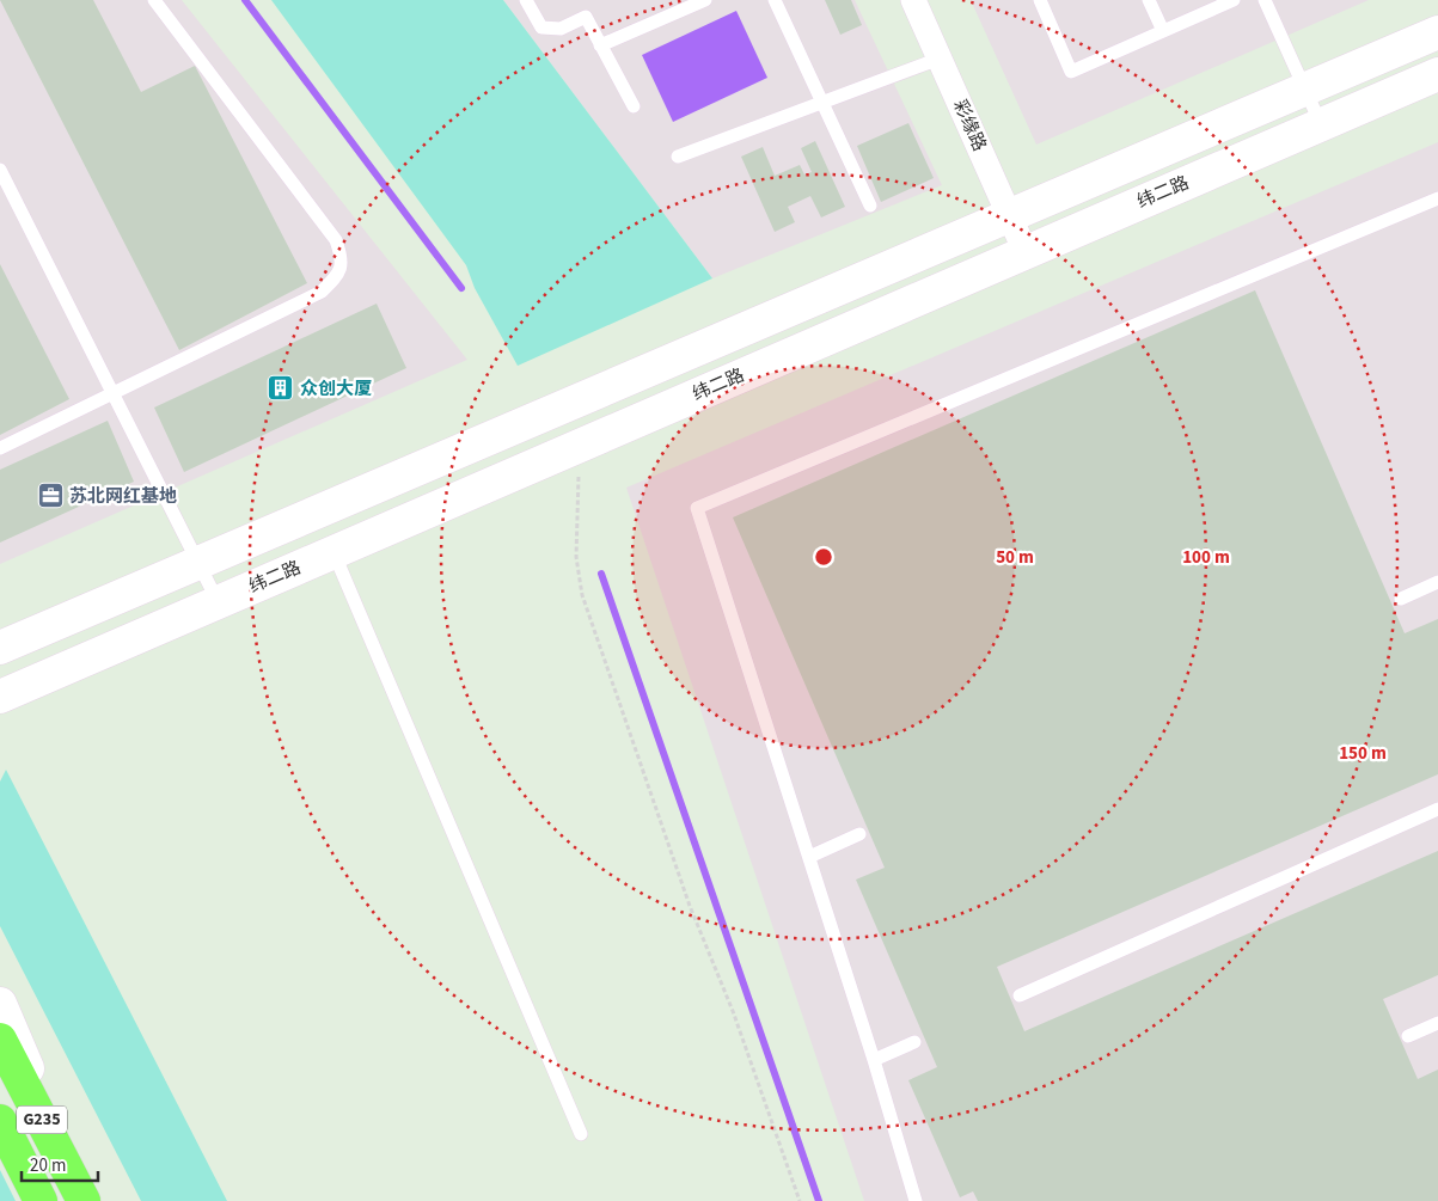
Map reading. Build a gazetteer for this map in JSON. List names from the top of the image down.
{
  "streets": {
    "highway": ["G235"],
    "street": ["彩缘路", "纬二路"]
  },
  "crossings": [
    ["彩缘路", "纬二路"]
  ],
  "places": {
    "building": ["众创大厦"],
    "office": ["苏北网红基地"]
  },
  "scale_bar": "20 m",
  "rings": ["50 m", "100 m", "150 m"]
}
